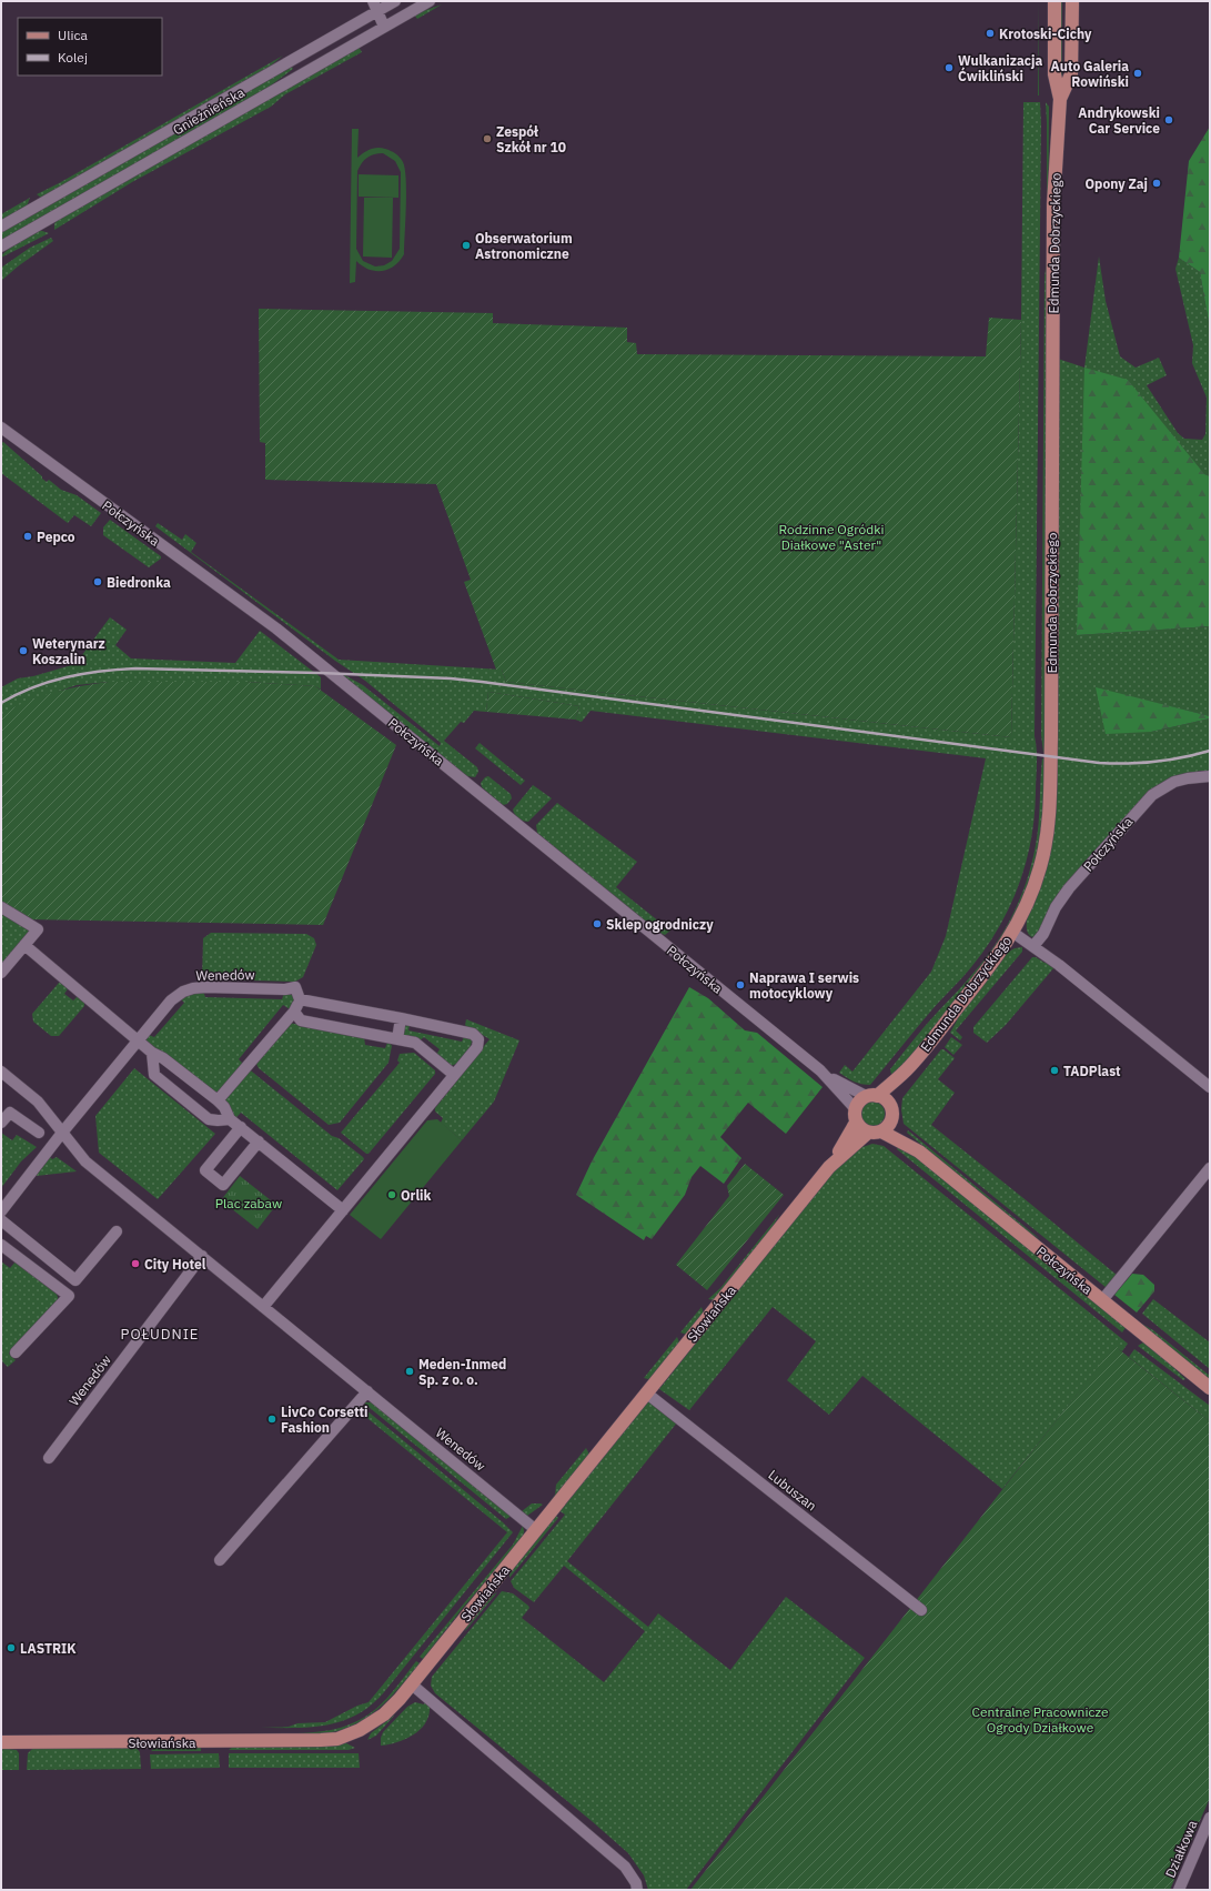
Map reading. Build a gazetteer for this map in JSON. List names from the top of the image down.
{
  "streets": {
    "main road": ["Edmunda Dobrzyckiego", "Połczyńska", "Słowiańska"],
    "street": [
      "Gnieźnieńska",
      "Wenedów",
      "Lubuszan",
      "Działkowa"
    ]
  },
  "crossings": [
    ["Edmunda Dobrzyckiego", "Połczyńska"],
    ["Edmunda Dobrzyckiego", "Słowiańska"],
    ["Połczyńska", "Słowiańska"],
    ["Wenedów", "Słowiańska"],
    ["Słowiańska", "Lubuszan"]
  ],
  "districts": ["POŁUDNIE"],
  "parks": ["Rodzinne Ogródki Diałkowe \"Aster\"", "Plac zabaw", "Centralne Pracownicze Ogrody Działkowe"],
  "places": [
    "Krotoski-Cichy",
    "Wulkanizacja Ćwikliński",
    "Auto Galeria Rowiński",
    "Andrykowski Car Service",
    "Zespół Szkół nr 10",
    "Opony Zaj",
    "Obserwatorium Astronomiczne",
    "Pepco",
    "Biedronka",
    "Weterynarz Koszalin",
    "Sklep ogrodniczy",
    "Naprawa I serwis motocyklowy",
    "TADPlast",
    "Orlik",
    "City Hotel",
    "Meden-Inmed Sp. z o. o.",
    "LivCo Corsetti Fashion",
    "LASTRIK"
  ],
  "legend": ["Ulica", "Kolej"]
}
